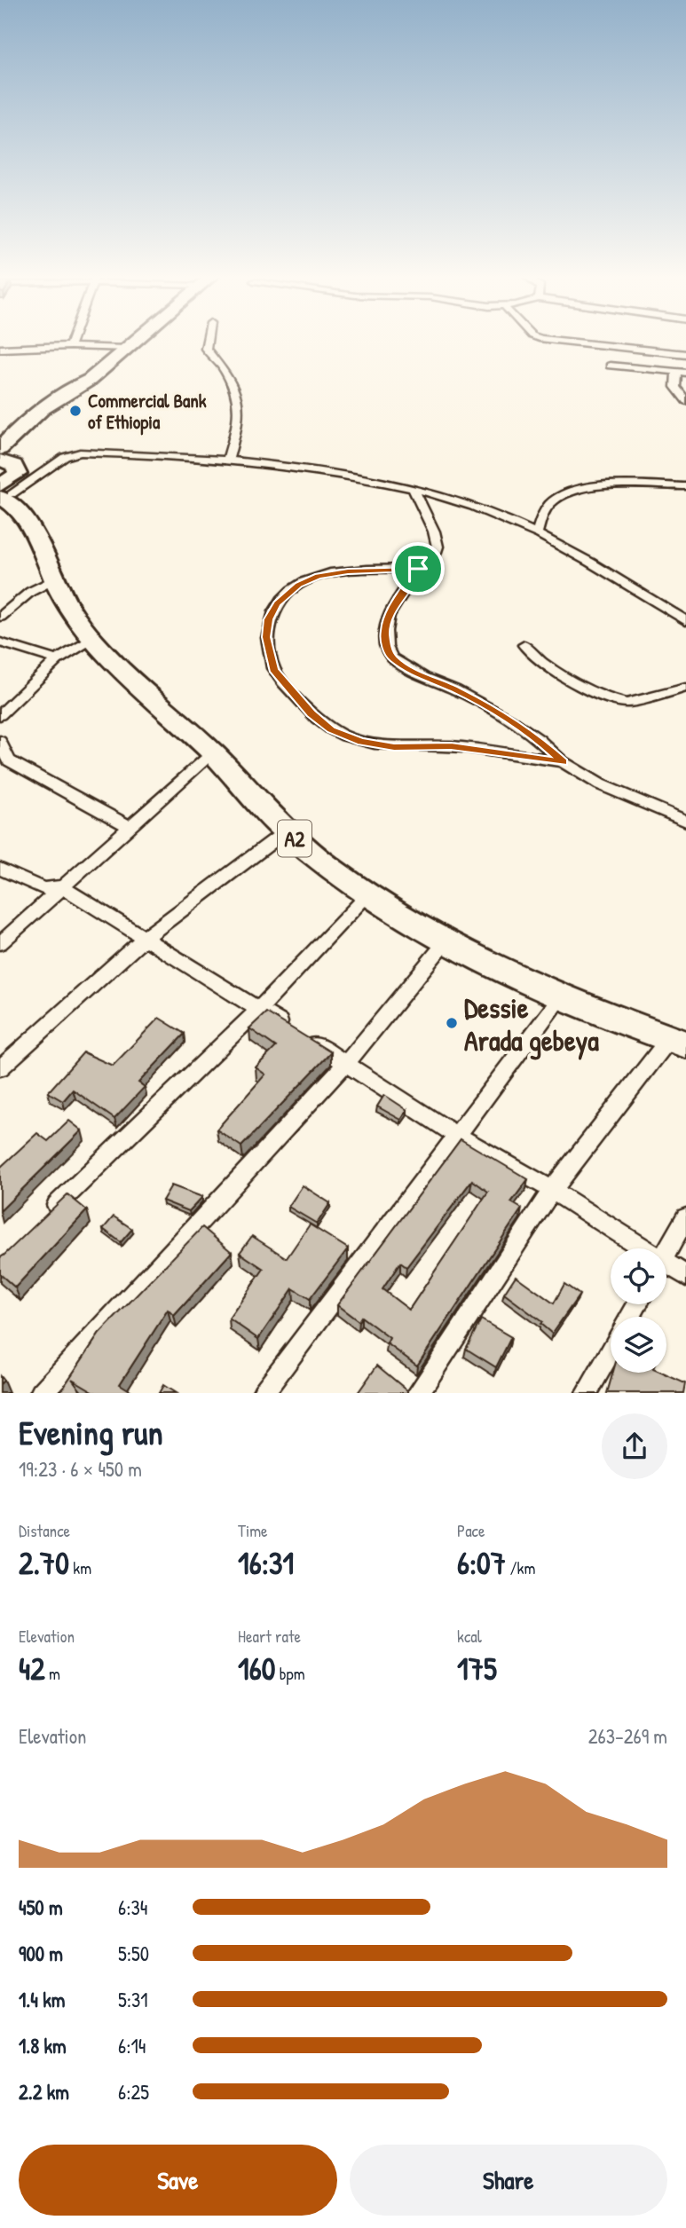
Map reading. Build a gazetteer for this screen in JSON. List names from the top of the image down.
{
  "streets": {
    "highway": ["A2"]
  },
  "places": ["Commercial Bank of Ethiopia", "Dessie Arada gebeya"],
  "page": {
    "heading": ["Evening run", "19:23 · 6 × 450 m"],
    "stats": [
      ["Distance", "2.70 km"],
      ["Time", "16:31"],
      ["Pace", "6:07 /km"],
      ["Elevation", "42 m"],
      ["Heart rate", "160 bpm"],
      ["kcal", "175"]
    ],
    "chart": ["Elevation", "263–269 m"],
    "list": [
      {
        "name": "450 m",
        "note": "6:34"
      },
      {
        "name": "900 m",
        "note": "5:50"
      },
      {
        "name": "1.4 km",
        "note": "5:31"
      },
      {
        "name": "1.8 km",
        "note": "6:14"
      },
      {
        "name": "2.2 km",
        "note": "6:25"
      }
    ],
    "buttons": ["Save", "Share"]
  }
}
